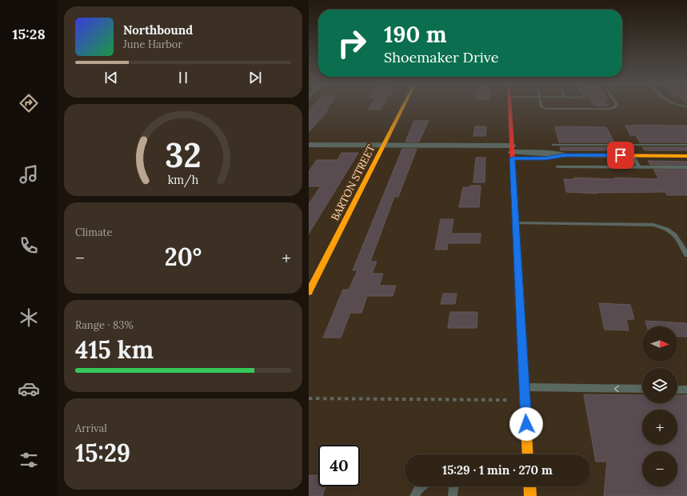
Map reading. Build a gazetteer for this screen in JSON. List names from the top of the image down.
{
  "streets": {
    "street": ["BARTON STREET"]
  },
  "north": "right",
  "page": {
    "tabs": "15:28",
    "turn": ["190 m", "Shoemaker Drive"],
    "song": ["Northbound", "June Harbor"],
    "tile": [
      "Climate",
      ["Range · 83%", "415 km"],
      ["Arrival", "15:29"]
    ],
    "heat": ["−", "20°", "+"],
    "map_buttons": ["+", "−"],
    "limit": "40",
    "trip": "15:29 · 1 min · 270 m",
    "gauge": ["32", "km/h"]
  }
}
